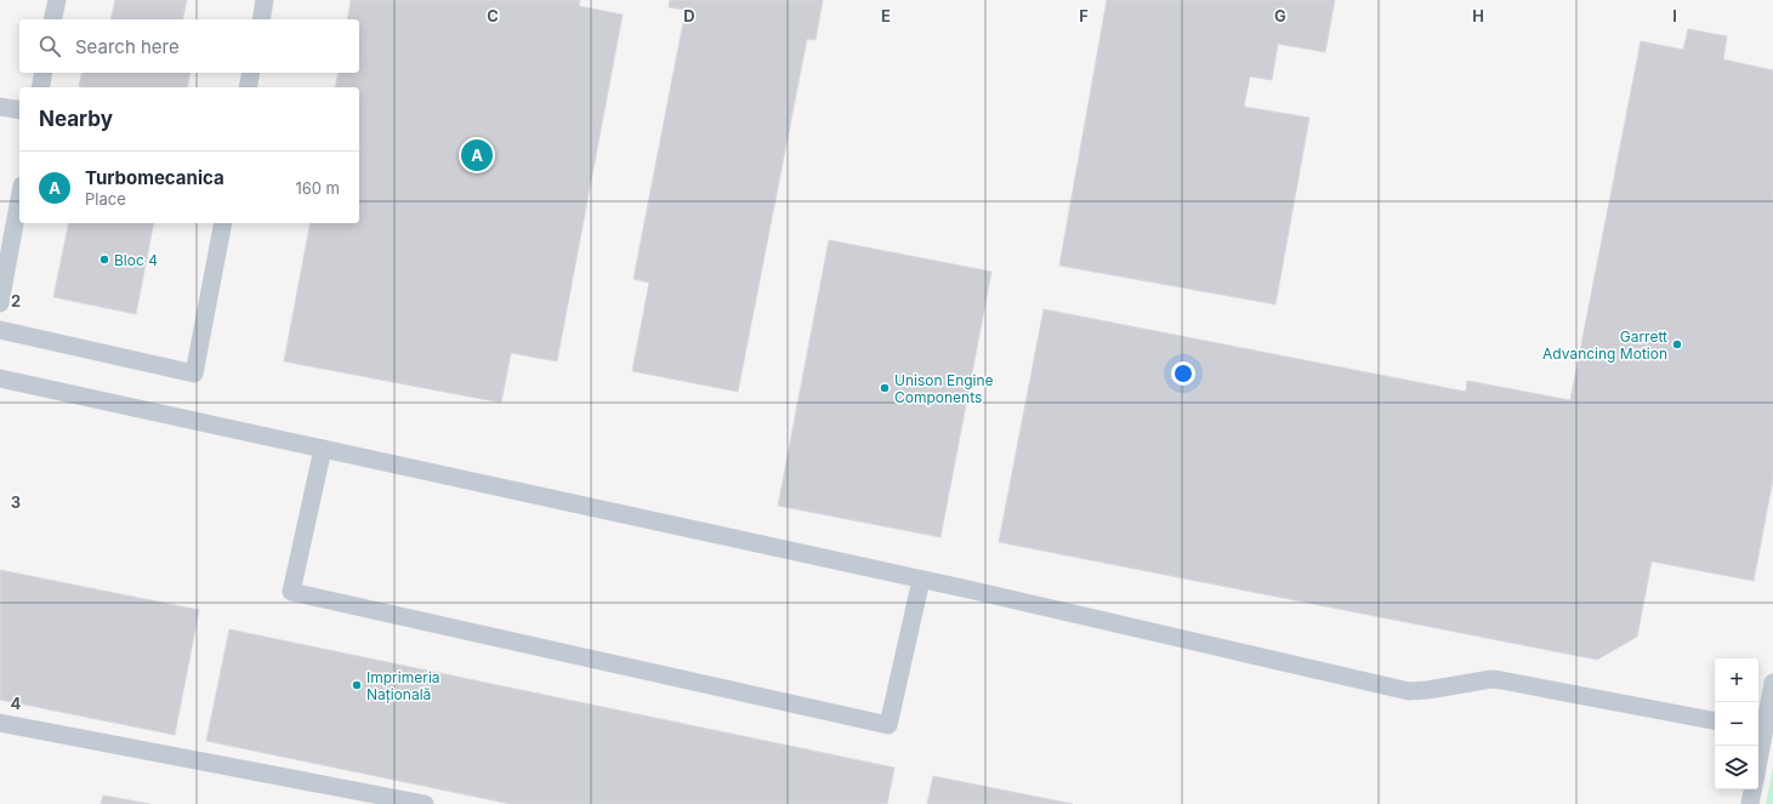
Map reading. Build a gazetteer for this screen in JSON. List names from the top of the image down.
{
  "places": [
    "Bloc 4",
    "Garrett Advancing Motion",
    "Unison Engine Components",
    "Imprimeria Națională"
  ],
  "page": {
    "search": "Search here",
    "heading": "Nearby",
    "pins": "A",
    "list": [
      {
        "mark": "A",
        "name": "Turbomecanica",
        "note": "Place",
        "value": "160 m"
      }
    ],
    "map_buttons": ["+", "−"]
  },
  "grid": {
    "columns": [
      "C",
      "D",
      "E",
      "F",
      "G",
      "H",
      "I"
    ],
    "rows": ["2", "3", "4"]
  }
}
